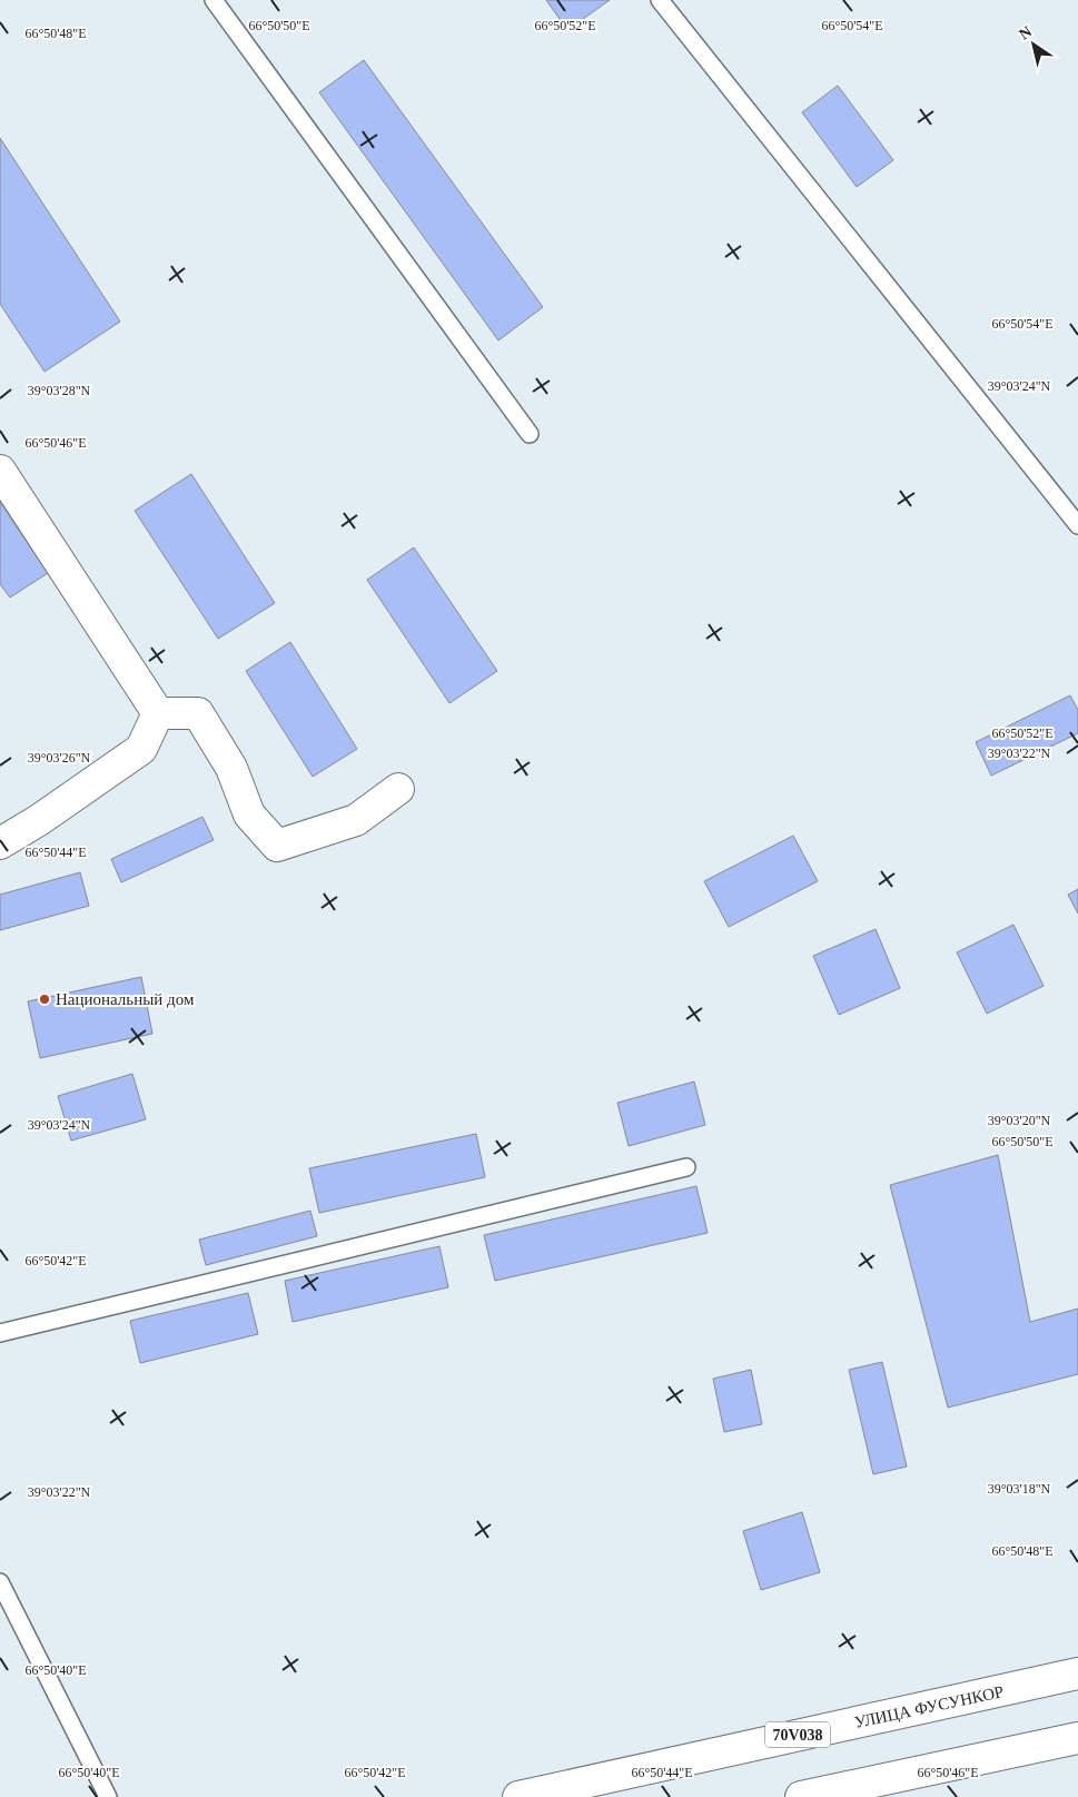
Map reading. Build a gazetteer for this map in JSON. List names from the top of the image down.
{
  "streets": {
    "main road": ["УЛИЦА ФУСУНКОР", "70V038"]
  },
  "places": ["Национальный дом"],
  "north": "top left",
  "coordinates": [
    "66°50'50\"E",
    "66°50'52\"E",
    "66°50'54\"E",
    "66°50'48\"E",
    "39°03'24\"N",
    "39°03'28\"N",
    "66°50'46\"E",
    "39°03'22\"N",
    "39°03'26\"N",
    "66°50'44\"E",
    "39°03'20\"N",
    "66°50'42\"E",
    "39°03'18\"N",
    "66°50'40\"E"
  ]
}
